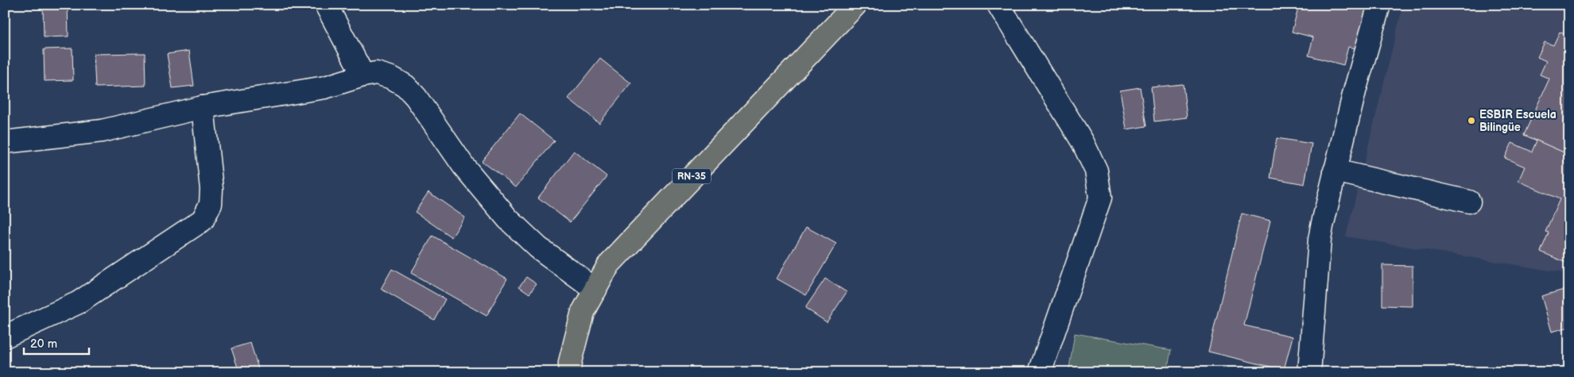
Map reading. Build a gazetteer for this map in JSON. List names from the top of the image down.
{
  "streets": {
    "main road": ["RN-35"]
  },
  "places": ["ESBIR Escuela Bilingüe"],
  "scale_bar": "20 m"
}
